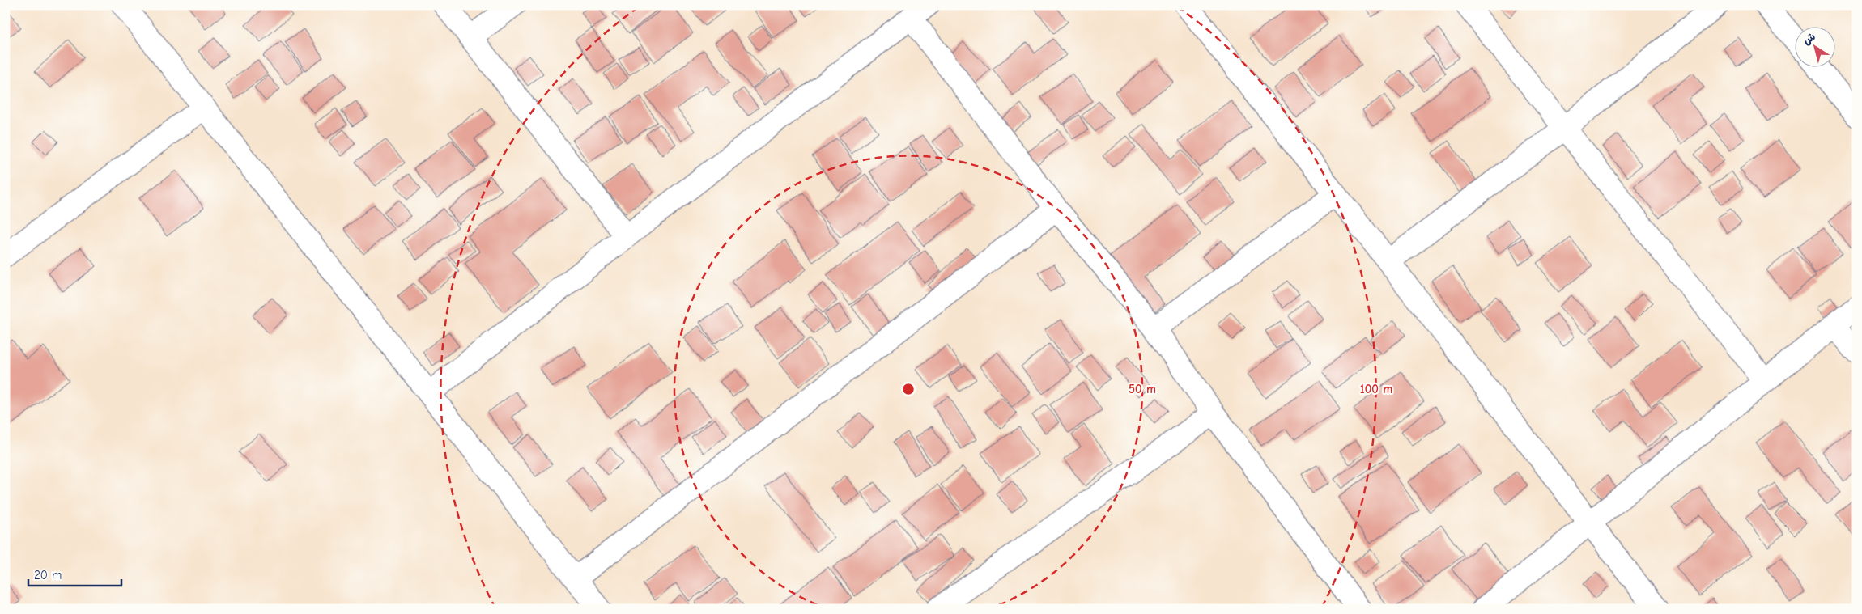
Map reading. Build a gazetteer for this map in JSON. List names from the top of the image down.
{
  "scale_bar": "20 m",
  "north": "top left",
  "rings": ["50 m", "100 m"]
}
